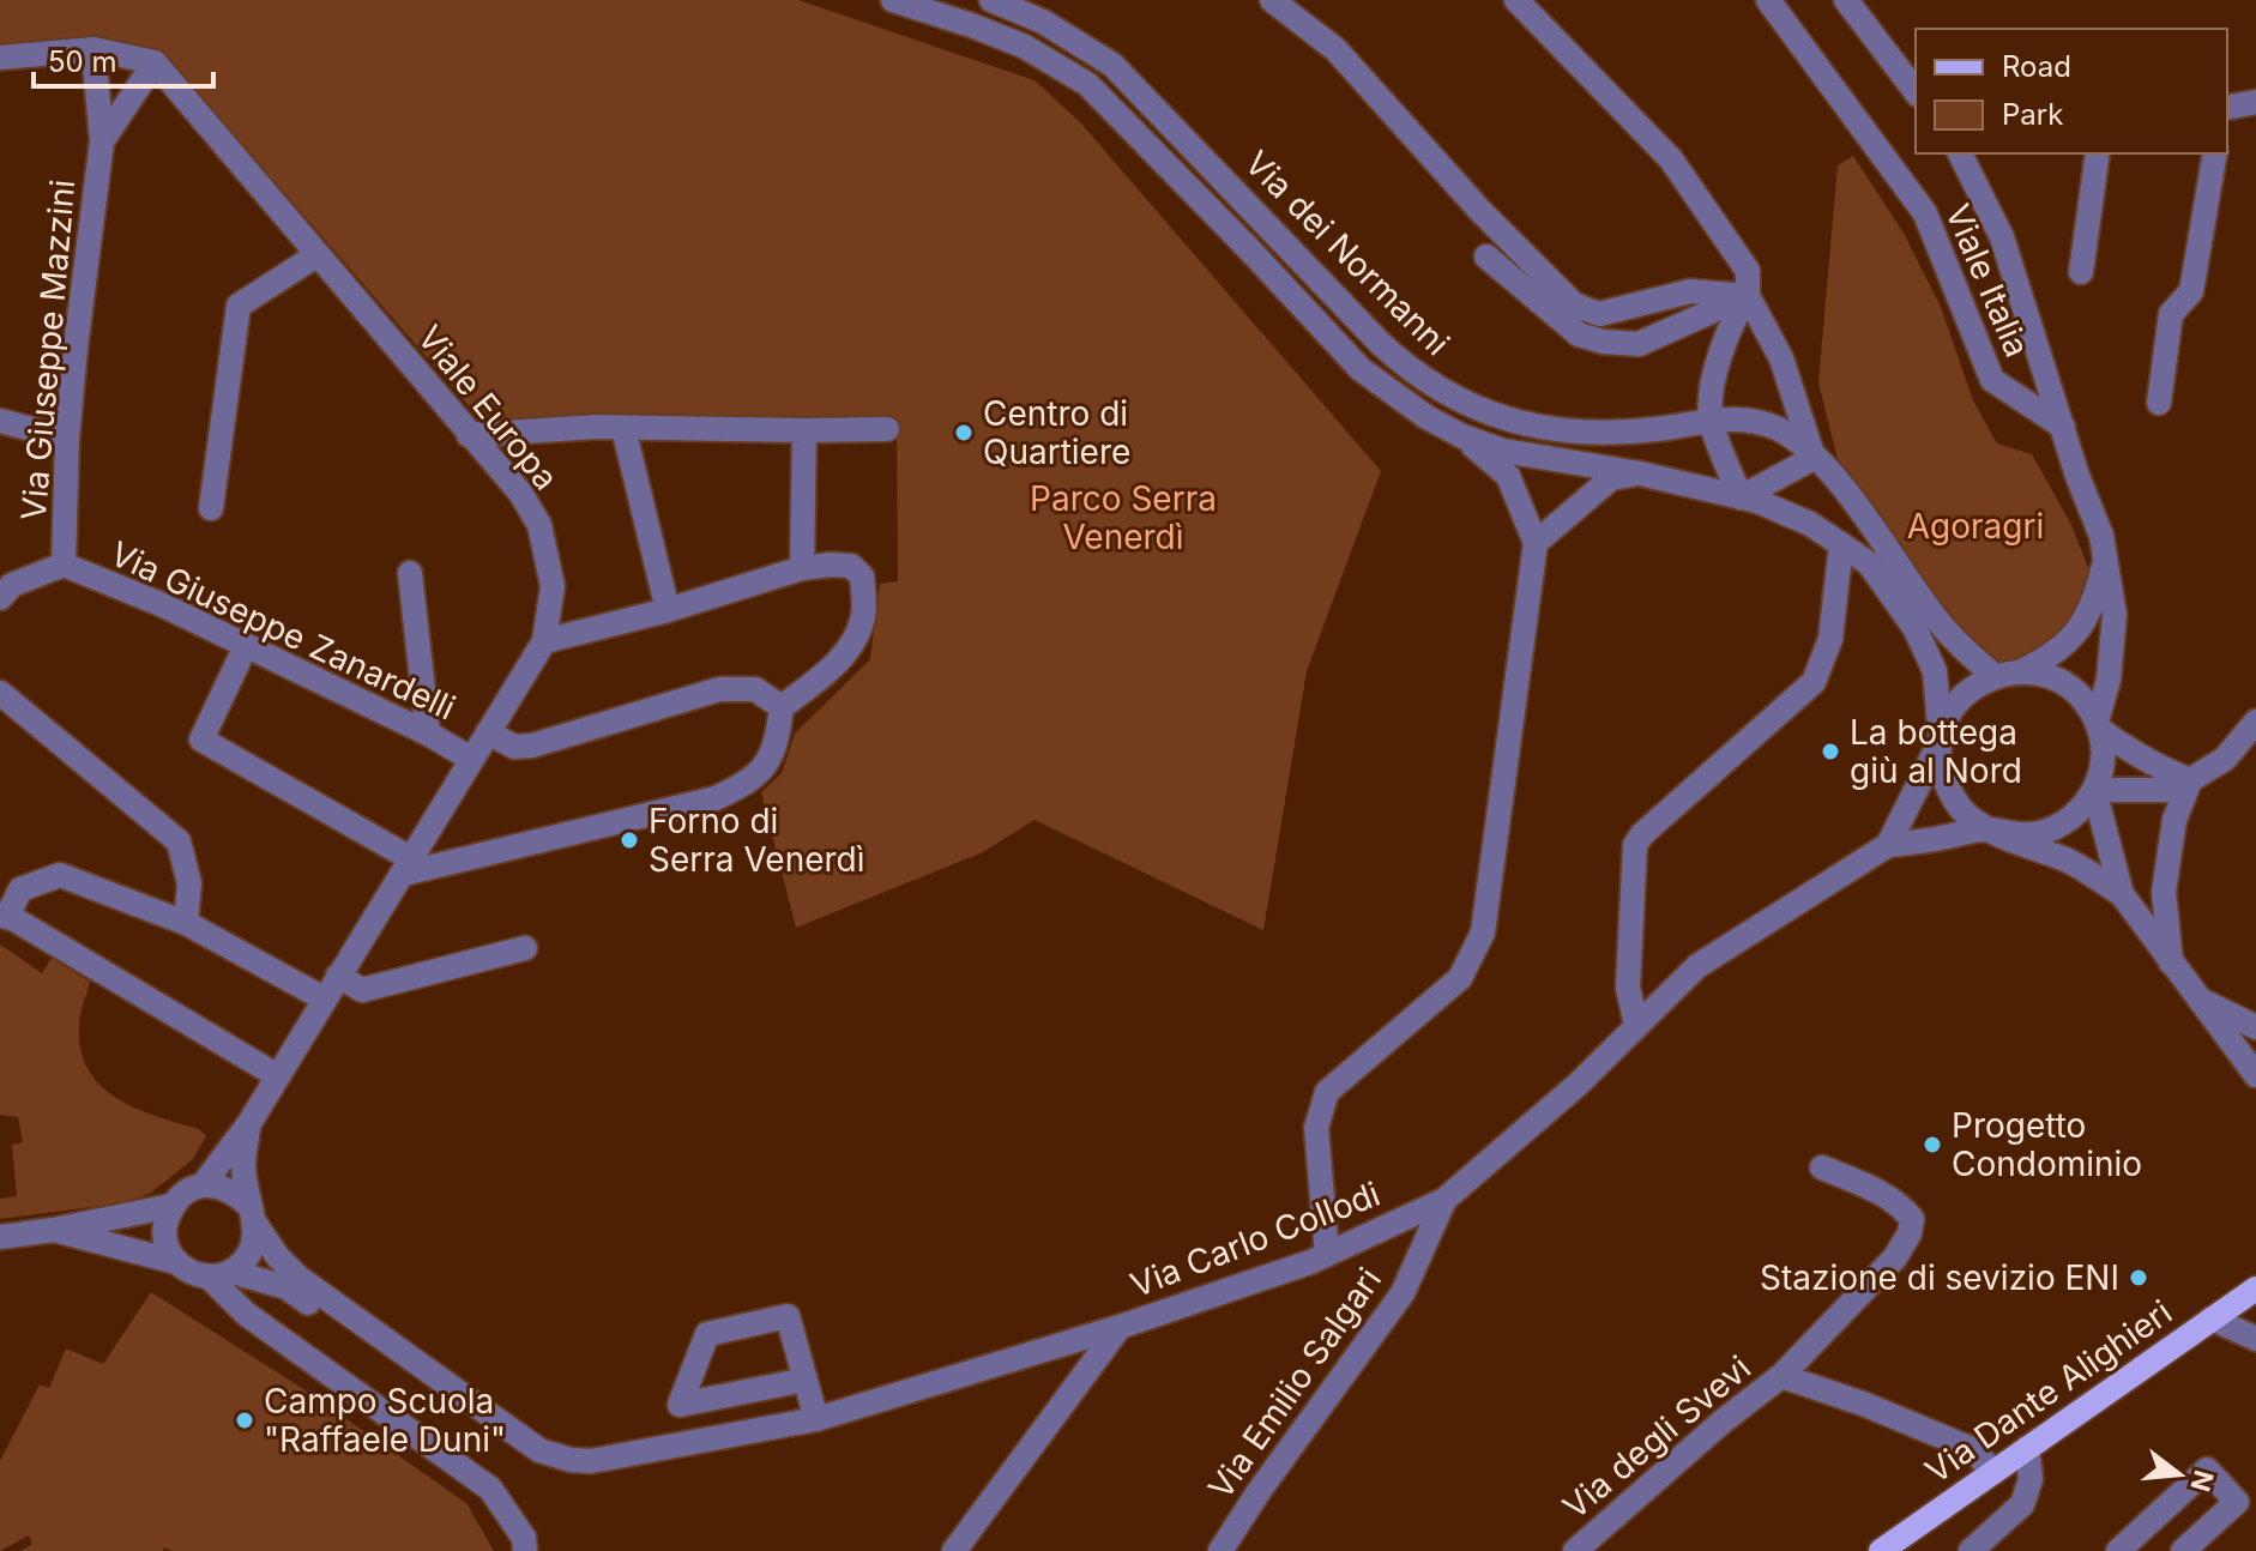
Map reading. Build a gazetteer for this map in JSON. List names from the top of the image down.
{
  "streets": {
    "main road": ["Via Dante Alighieri"],
    "street": [
      "Via dei Normanni",
      "Viale Italia",
      "Via Giuseppe Mazzini",
      "Viale Europa",
      "Via Giuseppe Zanardelli",
      "Via Carlo Collodi",
      "Via Emilio Salgari",
      "Via degli Svevi"
    ]
  },
  "crossings": [
    ["Via dei Normanni", "Viale Italia"],
    ["Via Giuseppe Mazzini", "Via Giuseppe Zanardelli"],
    ["Viale Europa", "Via Giuseppe Zanardelli"],
    ["Viale Europa", "Via Carlo Collodi"],
    ["Via Carlo Collodi", "Via Emilio Salgari"],
    ["Via Dante Alighieri", "Via degli Svevi"]
  ],
  "parks": ["Parco Serra Venerdì", "Agoragri"],
  "places": [
    "Centro di Quartiere",
    "La bottega giù al Nord",
    "Forno di Serra Venerdì",
    "Progetto Condominio",
    "Stazione di sevizio ENI",
    "Campo Scuola \"Raffaele Duni\""
  ],
  "legend": ["Road", "Park"],
  "scale_bar": "50 m",
  "north": "right"
}
